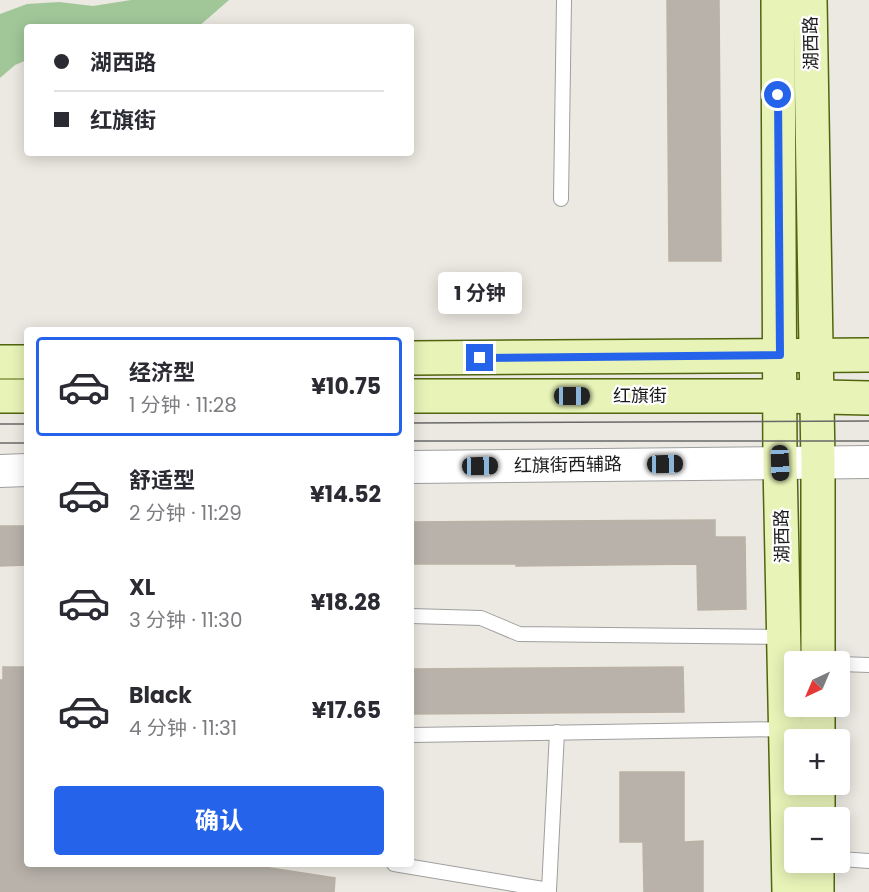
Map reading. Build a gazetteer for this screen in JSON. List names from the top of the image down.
{
  "streets": {
    "main road": ["湖西路", "红旗街"],
    "street": ["红旗街西辅路"]
  },
  "crossings": [
    ["湖西路", "红旗街"],
    ["湖西路", "红旗街西辅路"]
  ],
  "north": "bottom left",
  "page": {
    "banner": ["湖西路", "红旗街"],
    "bubble": "1 分钟",
    "list": [
      {
        "name": "经济型",
        "note": "1 分钟 · 11:28",
        "value": "¥10.75"
      },
      {
        "name": "舒适型",
        "note": "2 分钟 · 11:29",
        "value": "¥14.52"
      },
      {
        "name": "XL",
        "note": "3 分钟 · 11:30",
        "value": "¥18.28"
      },
      {
        "name": "Black",
        "note": "4 分钟 · 11:31",
        "value": "¥17.65"
      }
    ],
    "map_buttons": ["+", "−"],
    "buttons": "确认"
  }
}
